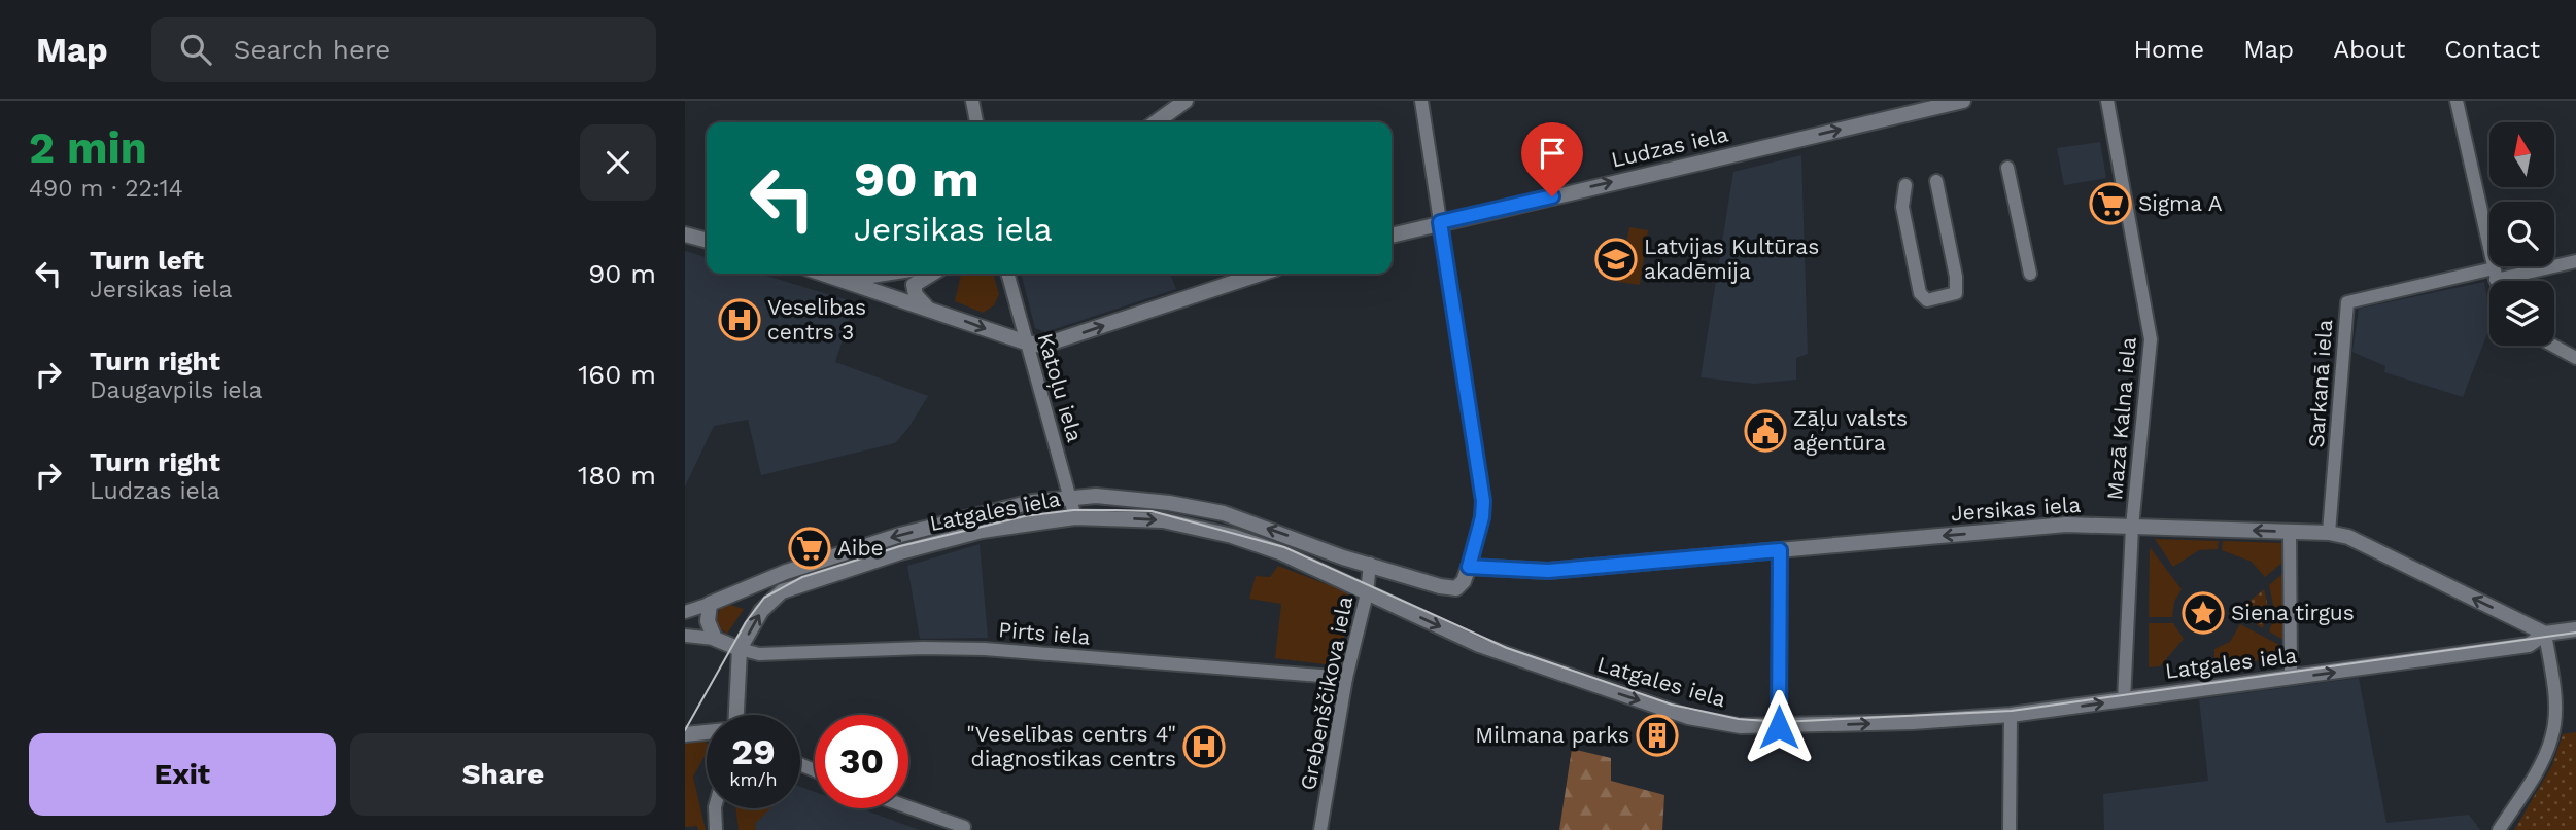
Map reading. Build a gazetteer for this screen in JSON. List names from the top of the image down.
{
  "streets": {
    "street": [
      "Ludzas iela",
      "Sarkanā iela",
      "Katoļu iela",
      "Mazā Kalna iela",
      "Jersikas iela",
      "Latgales iela",
      "Pirts iela",
      "Grebenščikova iela"
    ]
  },
  "crossings": [
    ["Sarkanā iela", "Jersikas iela"],
    ["Katoļu iela", "Latgales iela"],
    ["Mazā Kalna iela", "Jersikas iela"],
    ["Mazā Kalna iela", "Latgales iela"],
    ["Jersikas iela", "Latgales iela"],
    ["Latgales iela", "Pirts iela"],
    ["Latgales iela", "Grebenščikova iela"],
    ["Pirts iela", "Grebenščikova iela"]
  ],
  "one_way": ["Ludzas iela", "Jersikas iela"],
  "places": {
    "supermarket": ["Sigma A", "Aibe"],
    "school or university": ["Latvijas Kultūras akadēmija"],
    "hospital": ["Veselības centrs 3", "\"Veselības centrs 4\" diagnostikas centrs"],
    "public building": ["Zāļu valsts aģentūra"],
    "place": ["Siena tirgus"],
    "building": ["Milmana parks"]
  },
  "north": "top",
  "page": {
    "header": "Map",
    "search": "Search here",
    "nav": [
      "Home",
      "Map",
      "About",
      "Contact"
    ],
    "heading": ["2 min", "490 m · 22:14"],
    "turn": ["90 m", "Jersikas iela"],
    "list": [
      {
        "name": "Turn left",
        "note": "Jersikas iela",
        "value": "90 m"
      },
      {
        "name": "Turn right",
        "note": "Daugavpils iela",
        "value": "160 m"
      },
      {
        "name": "Turn right",
        "note": "Ludzas iela",
        "value": "180 m"
      }
    ],
    "speed": "29 km/h",
    "limit": "30",
    "buttons": ["Exit", "Share"]
  }
}
